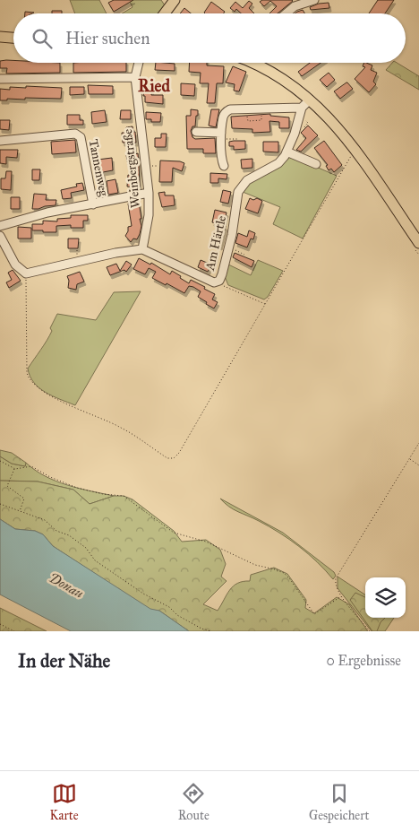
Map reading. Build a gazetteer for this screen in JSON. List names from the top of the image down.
{
  "streets": {
    "street": ["Tannenweg", "Weinbergstraße", "Am Härtle"]
  },
  "crossings": [
    ["Tannenweg", "Weinbergstraße"],
    ["Weinbergstraße", "Am Härtle"]
  ],
  "districts": ["Ried"],
  "water": ["Donau"],
  "page": {
    "search": "Hier suchen",
    "heading": ["In der Nähe", "0 Ergebnisse"],
    "nav": ["Karte", "Route", "Gespeichert"]
  }
}
